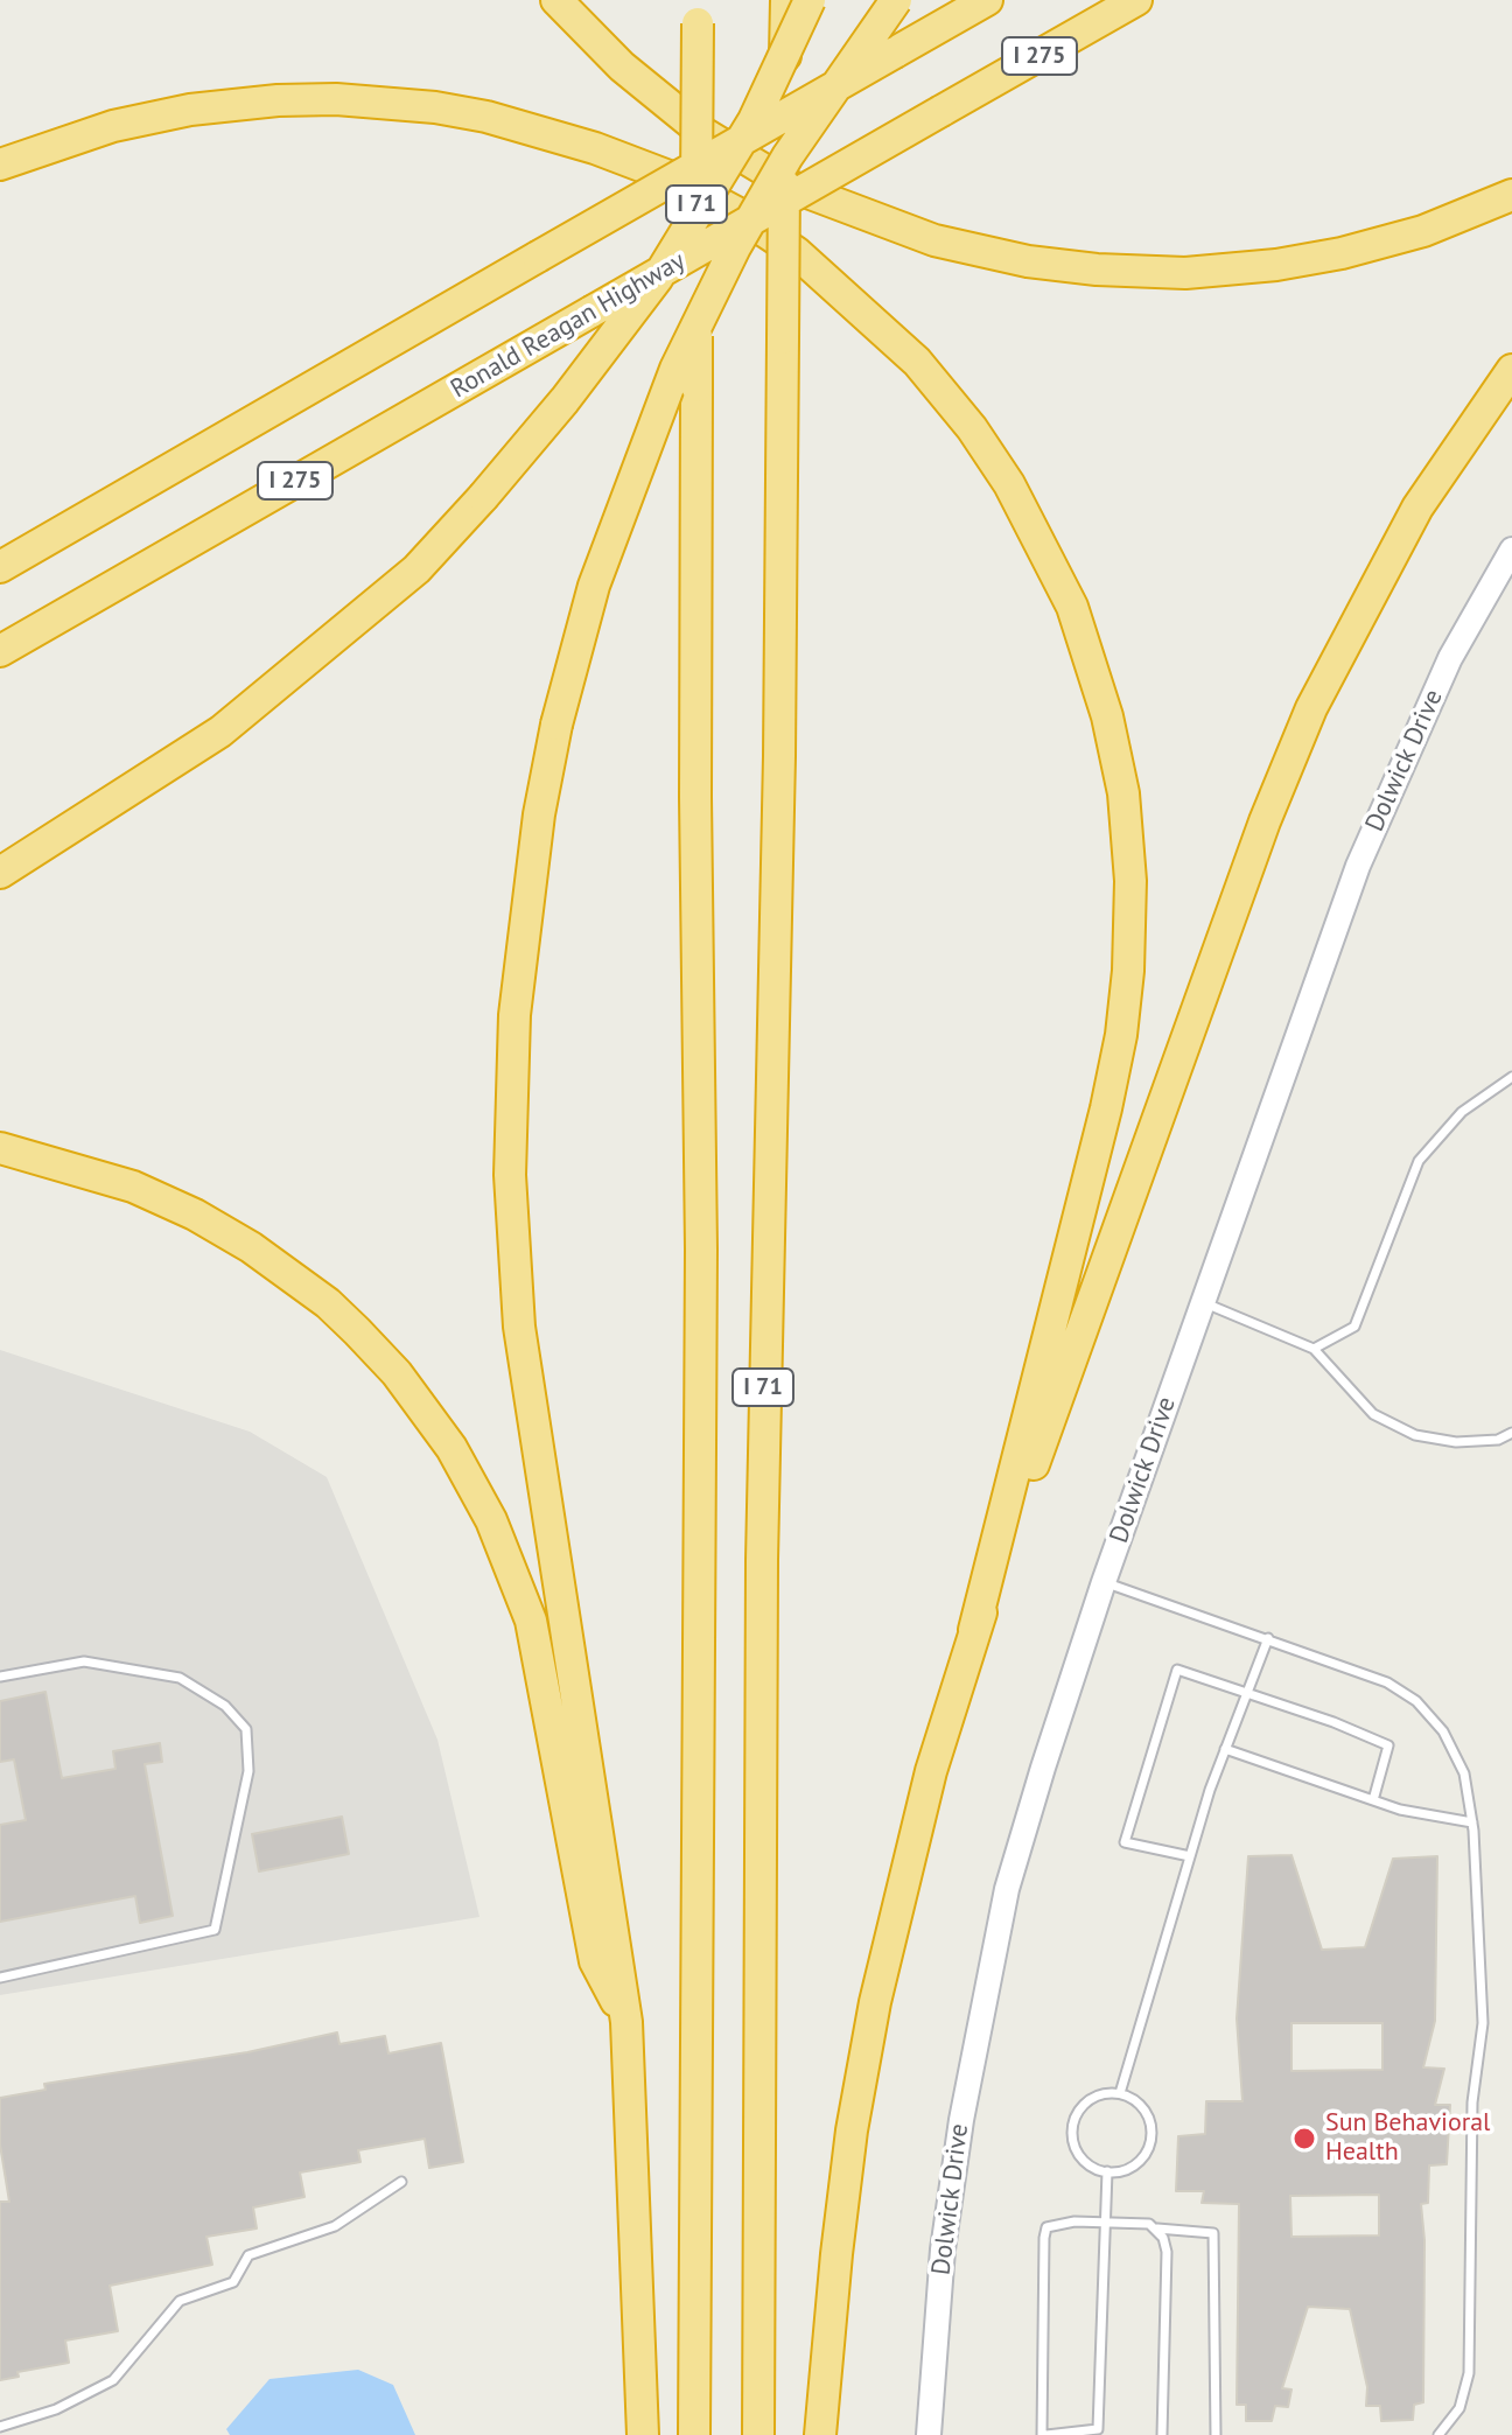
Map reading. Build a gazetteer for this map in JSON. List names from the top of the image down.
{
  "streets": {
    "highway": ["I 275", "I 71", "Ronald Reagan Highway"],
    "main road": ["Dolwick Drive"]
  },
  "places": ["Sun Behavioral Health"]
}
